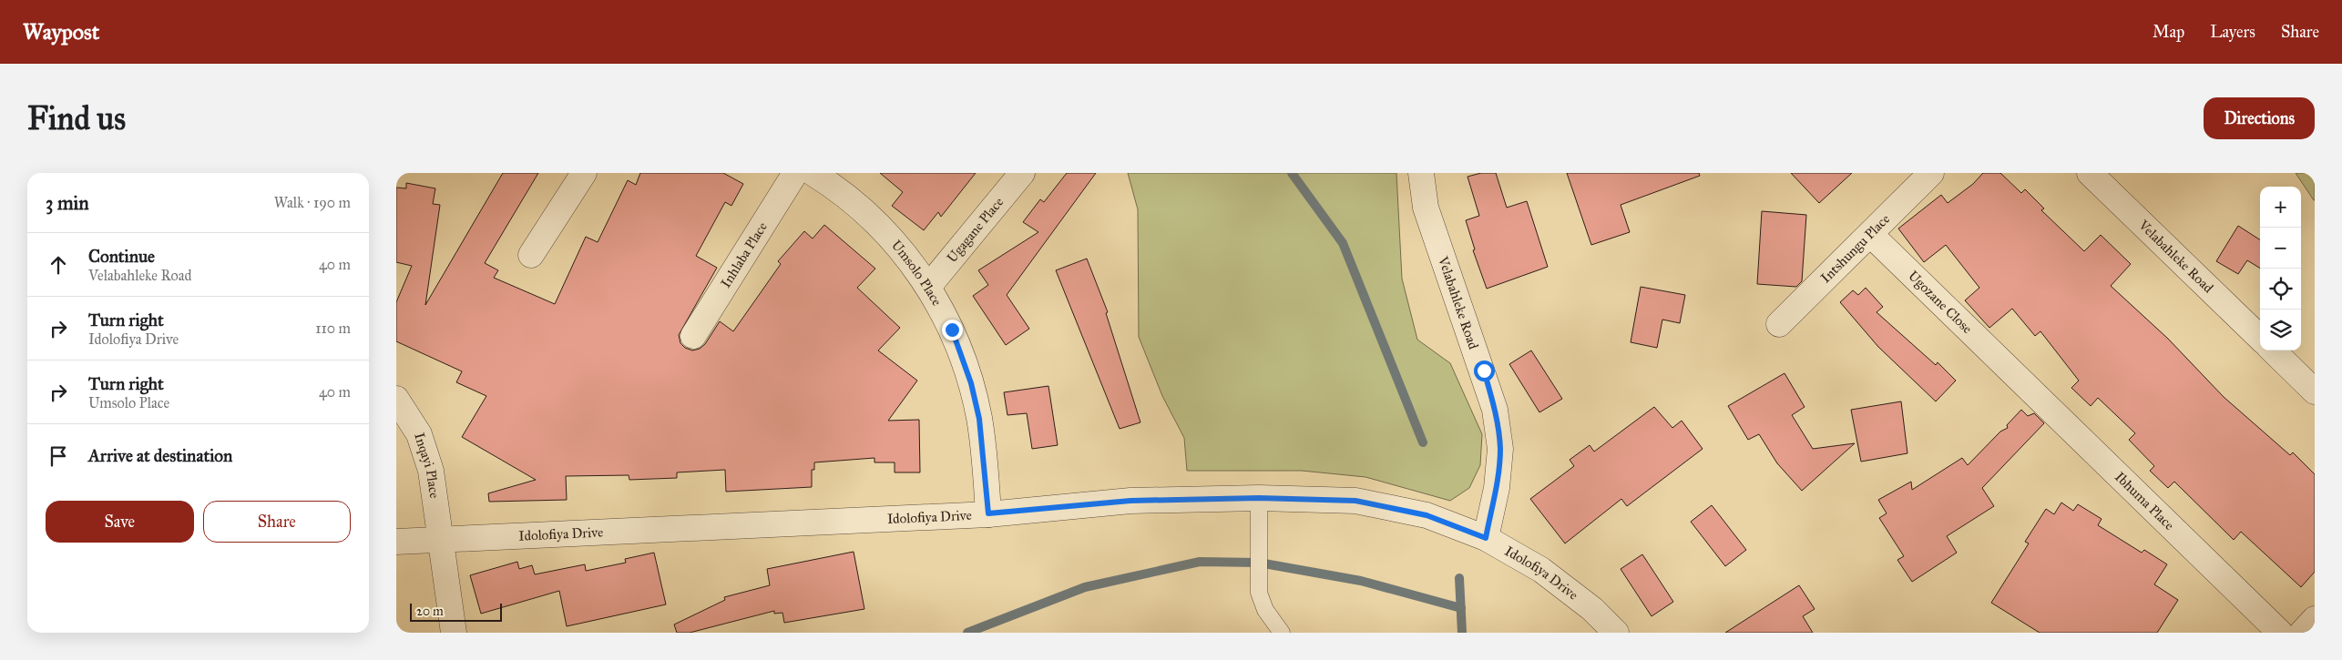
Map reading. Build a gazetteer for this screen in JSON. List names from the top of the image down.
{
  "streets": {
    "street": [
      "Ugagane Place",
      "Intshungu Place",
      "Inhlaba Place",
      "Velabahleke Road",
      "Umsolo Place",
      "Ugozane Close",
      "Inqayi Place",
      "Ibhuma Place",
      "Idolofiya Drive"
    ]
  },
  "crossings": [
    ["Ugagane Place", "Umsolo Place"],
    ["Intshungu Place", "Ugozane Close"],
    ["Velabahleke Road", "Idolofiya Drive"],
    ["Umsolo Place", "Idolofiya Drive"],
    ["Ugozane Close", "Ibhuma Place"],
    ["Inqayi Place", "Idolofiya Drive"]
  ],
  "scale_bar": "20 m",
  "page": {
    "header": "Waypost",
    "nav": ["Map", "Layers", "Share"],
    "buttons": [
      "Directions",
      ["Save", "Share"]
    ],
    "title": "Find us",
    "heading": ["3 min", "Walk · 190 m"],
    "map_buttons": ["+", "−"],
    "list": [
      ["Continue", "Velabahleke Road", "40 m"],
      ["Turn right", "Idolofiya Drive", "110 m"],
      ["Turn right", "Umsolo Place", "40 m"],
      "Arrive at destination"
    ],
    "scale": "20 m"
  }
}
